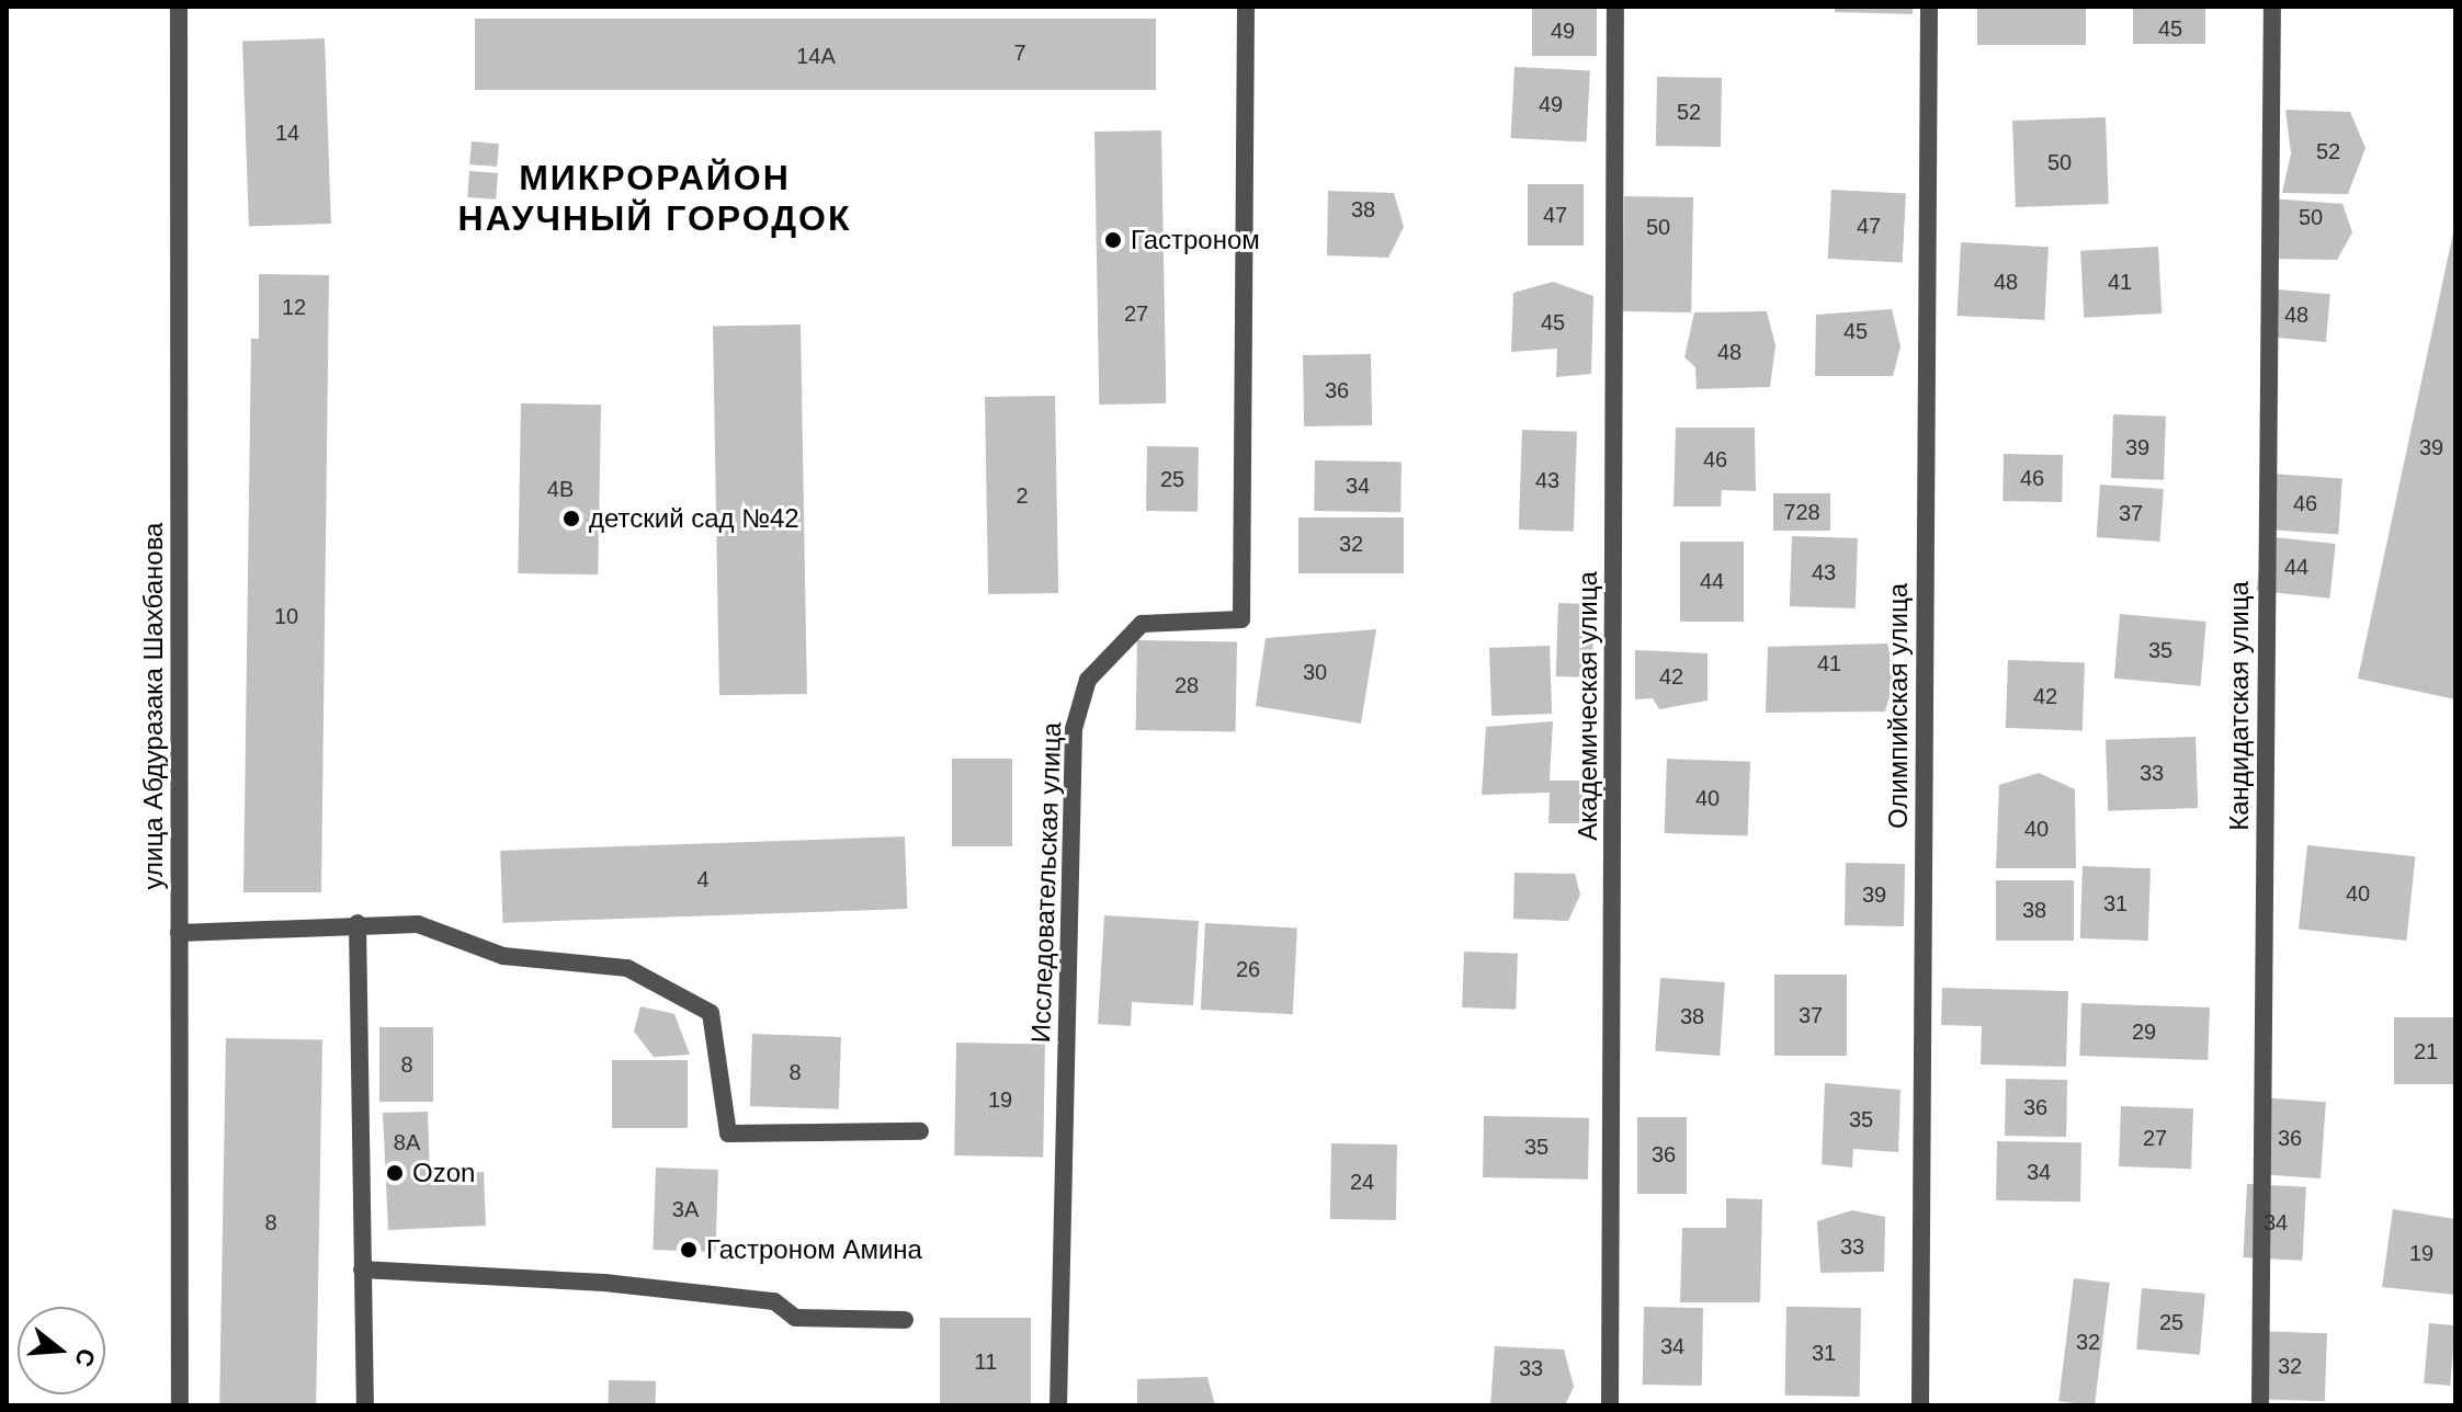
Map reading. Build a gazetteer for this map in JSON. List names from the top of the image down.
{
  "streets": {
    "street": [
      "улица Абдуразака Шахбанова",
      "Академическая улица",
      "Олимпийская улица",
      "Кандидатская улица",
      "Исследовательская улица"
    ]
  },
  "districts": ["МИКРОРАЙОН НАУЧНЫЙ ГОРОДОК"],
  "places": [
    "Гастроном",
    "детский сад №42",
    "Ozon",
    "Гастроном Амина"
  ],
  "house_numbers": [
    "45",
    "49",
    "7",
    "14А",
    "49",
    "52",
    "14",
    "52",
    "50",
    "38",
    "47",
    "50",
    "47",
    "50",
    "48",
    "41",
    "12",
    "27",
    "48",
    "45",
    "45",
    "48",
    "36",
    "39",
    "39",
    "46",
    "46",
    "25",
    "43",
    "34",
    "4В",
    "2",
    "46",
    "728",
    "37",
    "32",
    "44",
    "43",
    "44",
    "10",
    "35",
    "41",
    "30",
    "42",
    "28",
    "42",
    "33",
    "40",
    "40",
    "4",
    "40",
    "39",
    "31",
    "38",
    "26",
    "37",
    "38",
    "29",
    "21",
    "8",
    "8",
    "19",
    "36",
    "35",
    "27",
    "36",
    "8А",
    "35",
    "36",
    "34",
    "24",
    "3А",
    "8",
    "34",
    "33",
    "19",
    "25",
    "32",
    "34",
    "31",
    "11",
    "32",
    "33"
  ],
  "north": "right"
}
